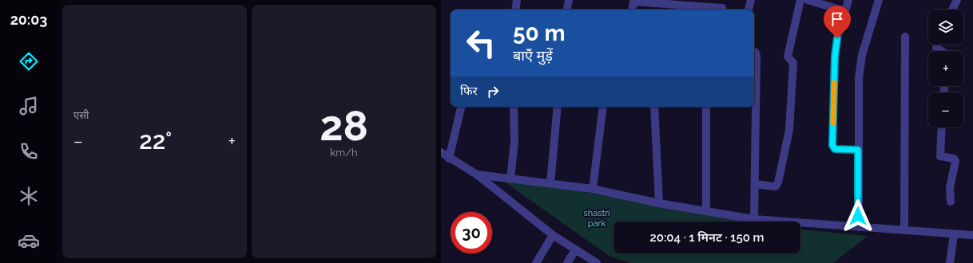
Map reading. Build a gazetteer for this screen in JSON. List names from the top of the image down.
{
  "parks": ["shastri park"],
  "page": {
    "tabs": "20:03",
    "tile": [
      "एसी",
      ["28", "km/h"]
    ],
    "map_buttons": ["+", "−"],
    "turn": ["50 m", "बाएँ मुड़ें"],
    "then": "फिर",
    "heat": ["−", "22°", "+"],
    "limit": "30",
    "trip": "20:04 · 1 मिनट · 150 m"
  }
}
